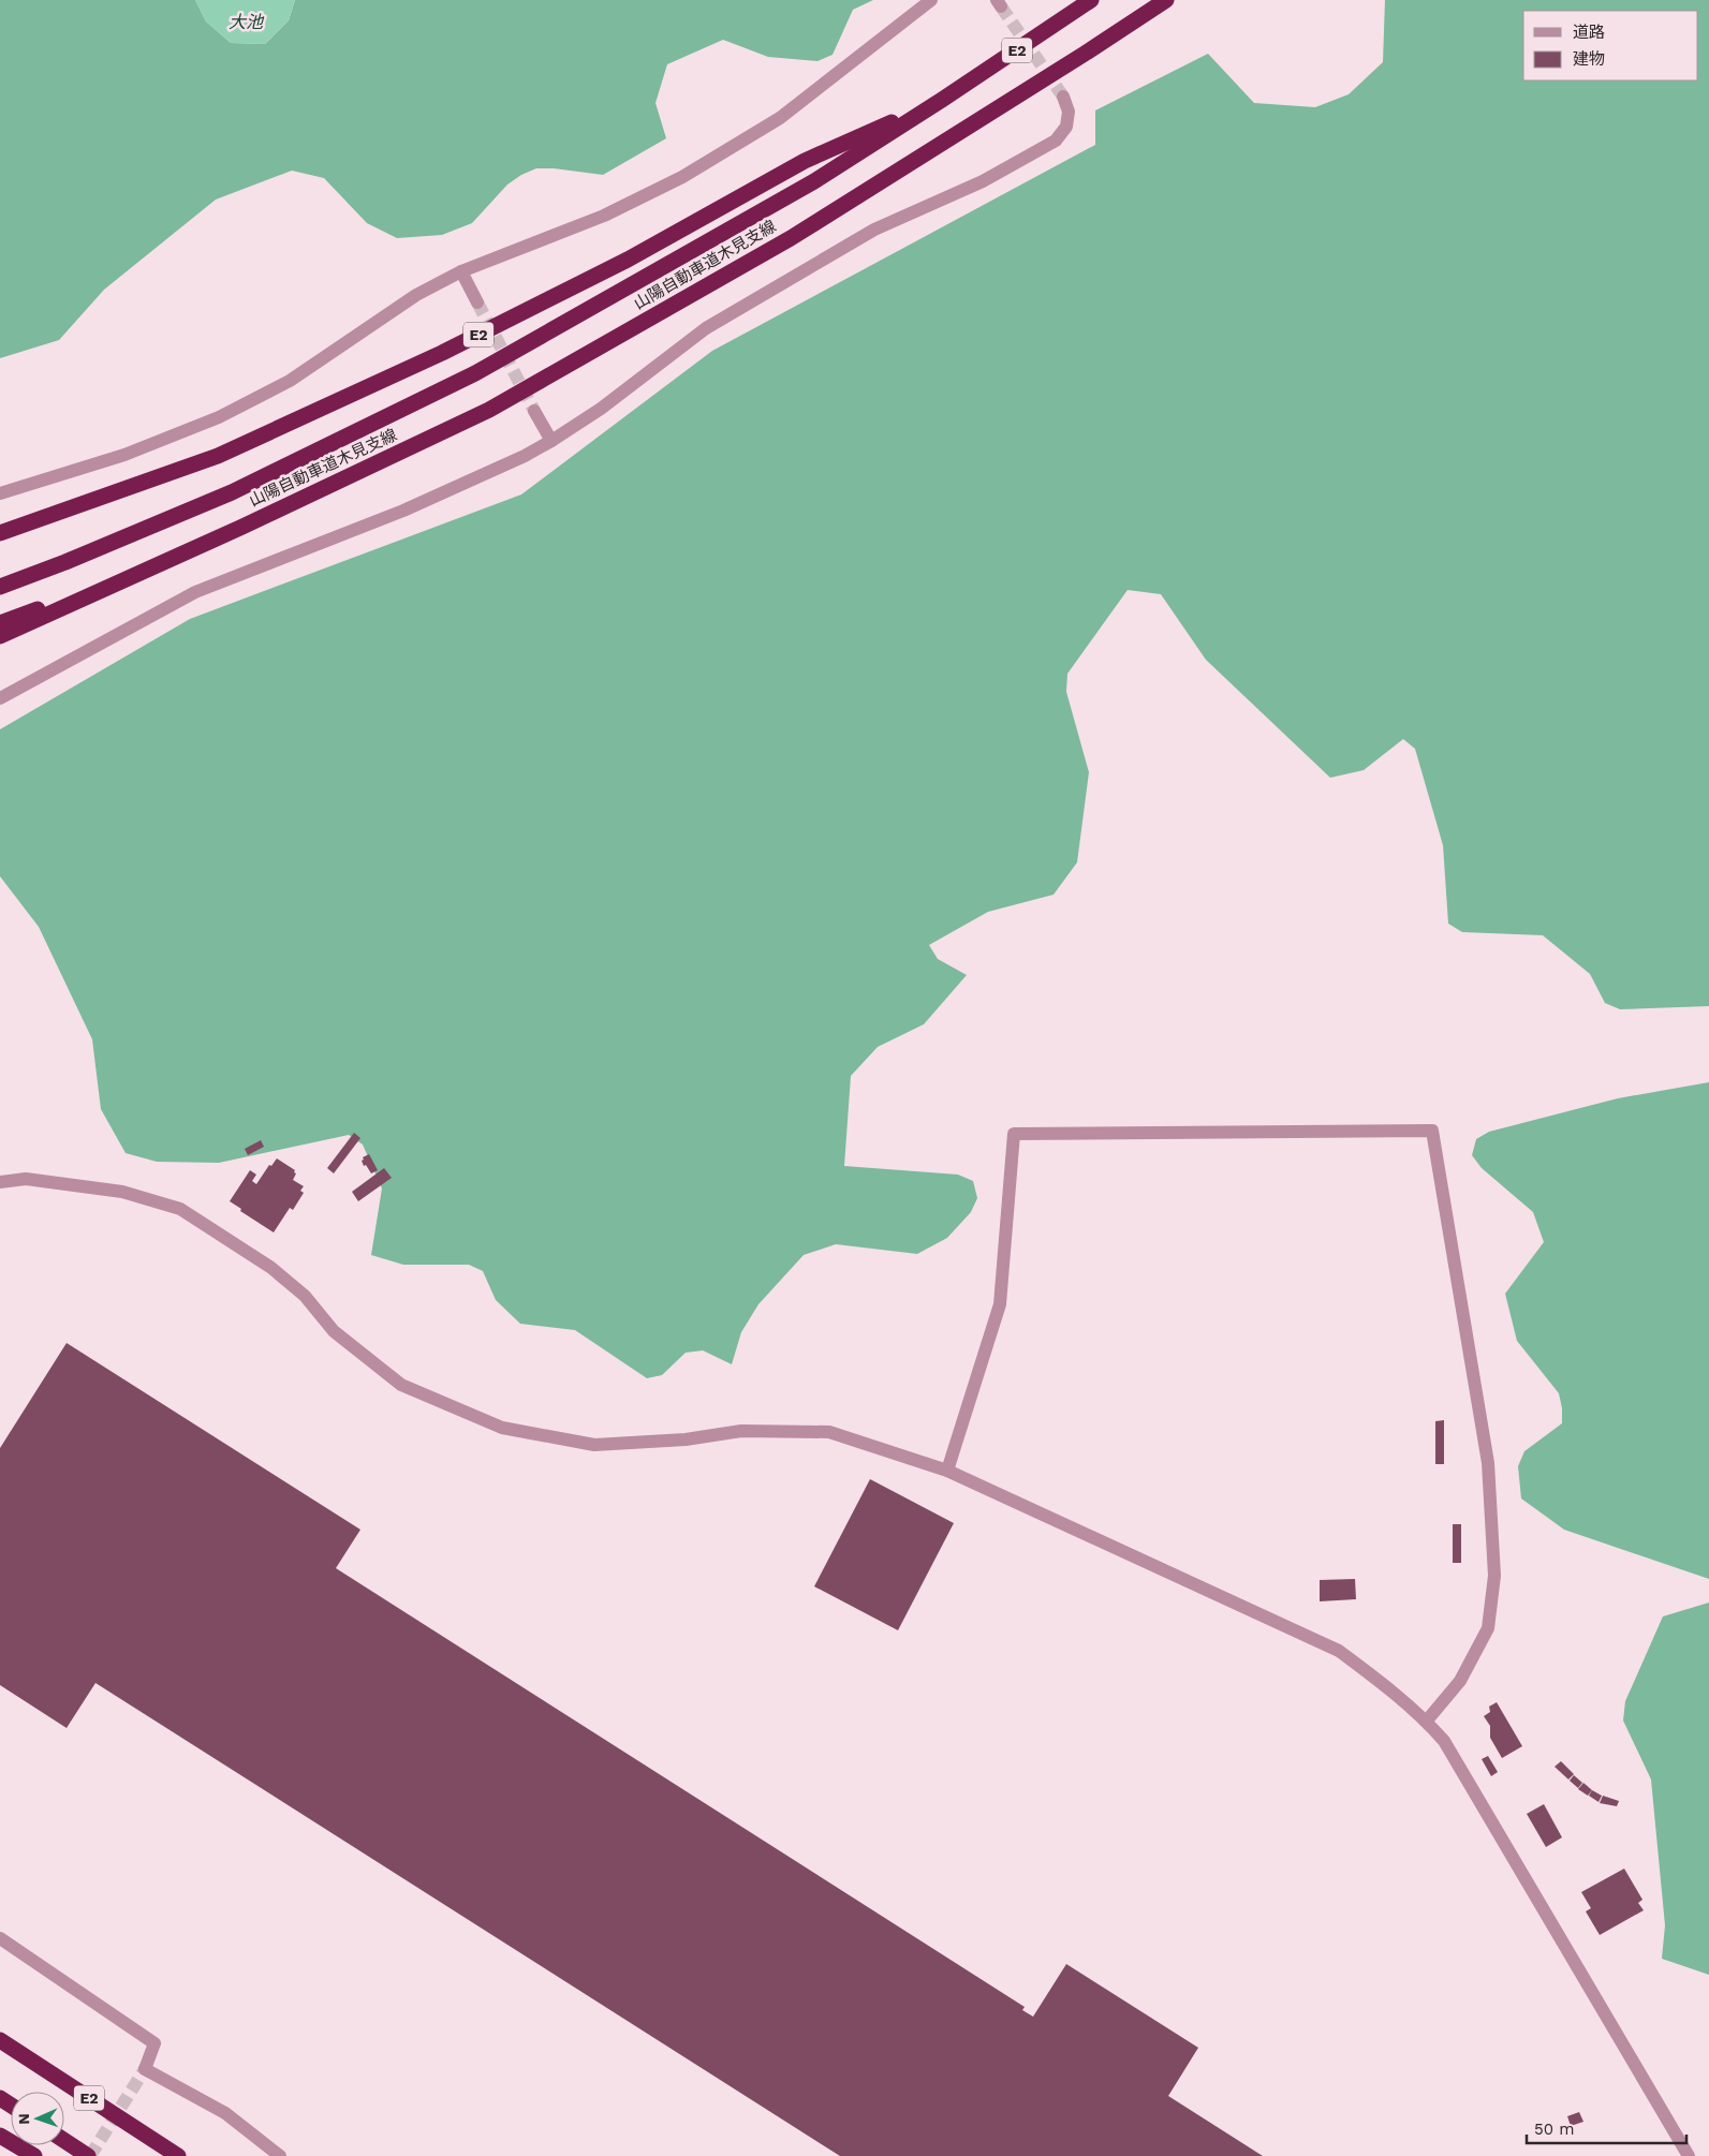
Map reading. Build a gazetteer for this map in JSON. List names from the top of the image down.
{
  "streets": {
    "highway": ["E2", "山陽自動車道木見支線"]
  },
  "water": ["大池"],
  "legend": ["道路", "建物"],
  "scale_bar": "50 m",
  "north": "left"
}
